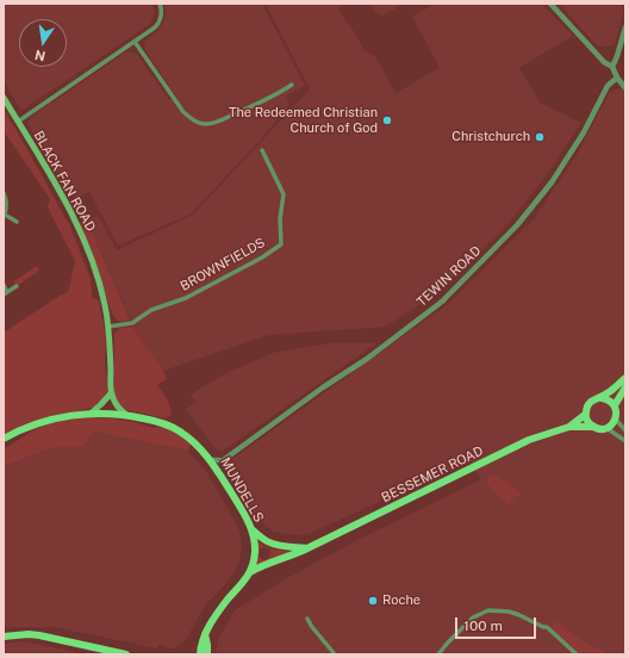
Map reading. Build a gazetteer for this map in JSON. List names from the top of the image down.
{
  "streets": {
    "main road": ["BLACK FAN ROAD", "BESSEMER ROAD", "MUNDELLS"],
    "street": ["BROWNFIELDS", "TEWIN ROAD"]
  },
  "crossings": [
    ["BLACK FAN ROAD", "BROWNFIELDS"],
    ["BESSEMER ROAD", "MUNDELLS"]
  ],
  "places": ["The Redeemed Christian Church of God", "Christchurch", "Roche"],
  "scale_bar": "100 m",
  "north": "bottom"
}
